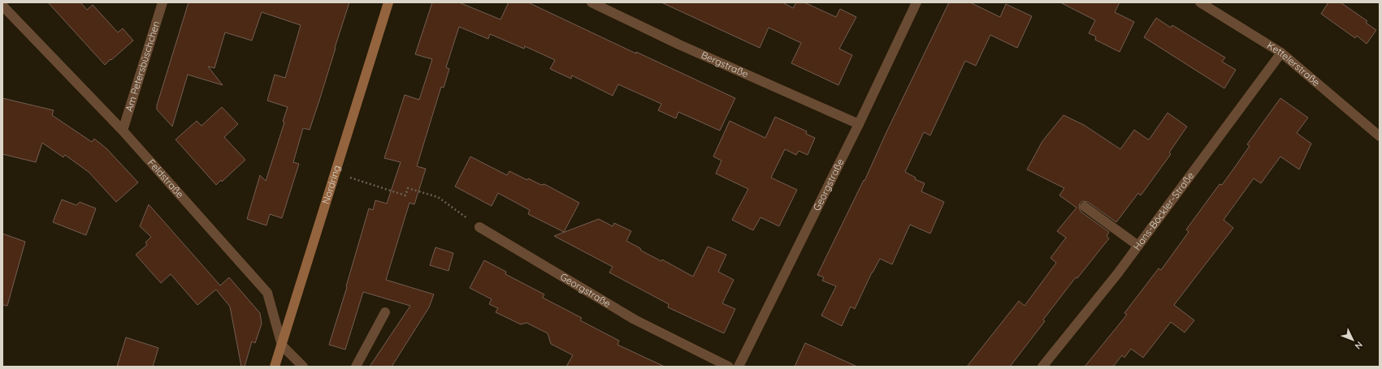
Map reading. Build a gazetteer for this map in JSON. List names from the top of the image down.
{
  "streets": {
    "street": [
      "Bergstraße",
      "Kettelerstraße",
      "Am Petersbüschchen",
      "Feldstraße",
      "Nordring",
      "Georgstraße",
      "Hans-Böckler-Straße"
    ]
  },
  "crossings": [
    ["Bergstraße", "Georgstraße"],
    ["Kettelerstraße", "Hans-Böckler-Straße"],
    ["Am Petersbüschchen", "Feldstraße"],
    ["Feldstraße", "Nordring"]
  ],
  "north": "bottom right"
}
